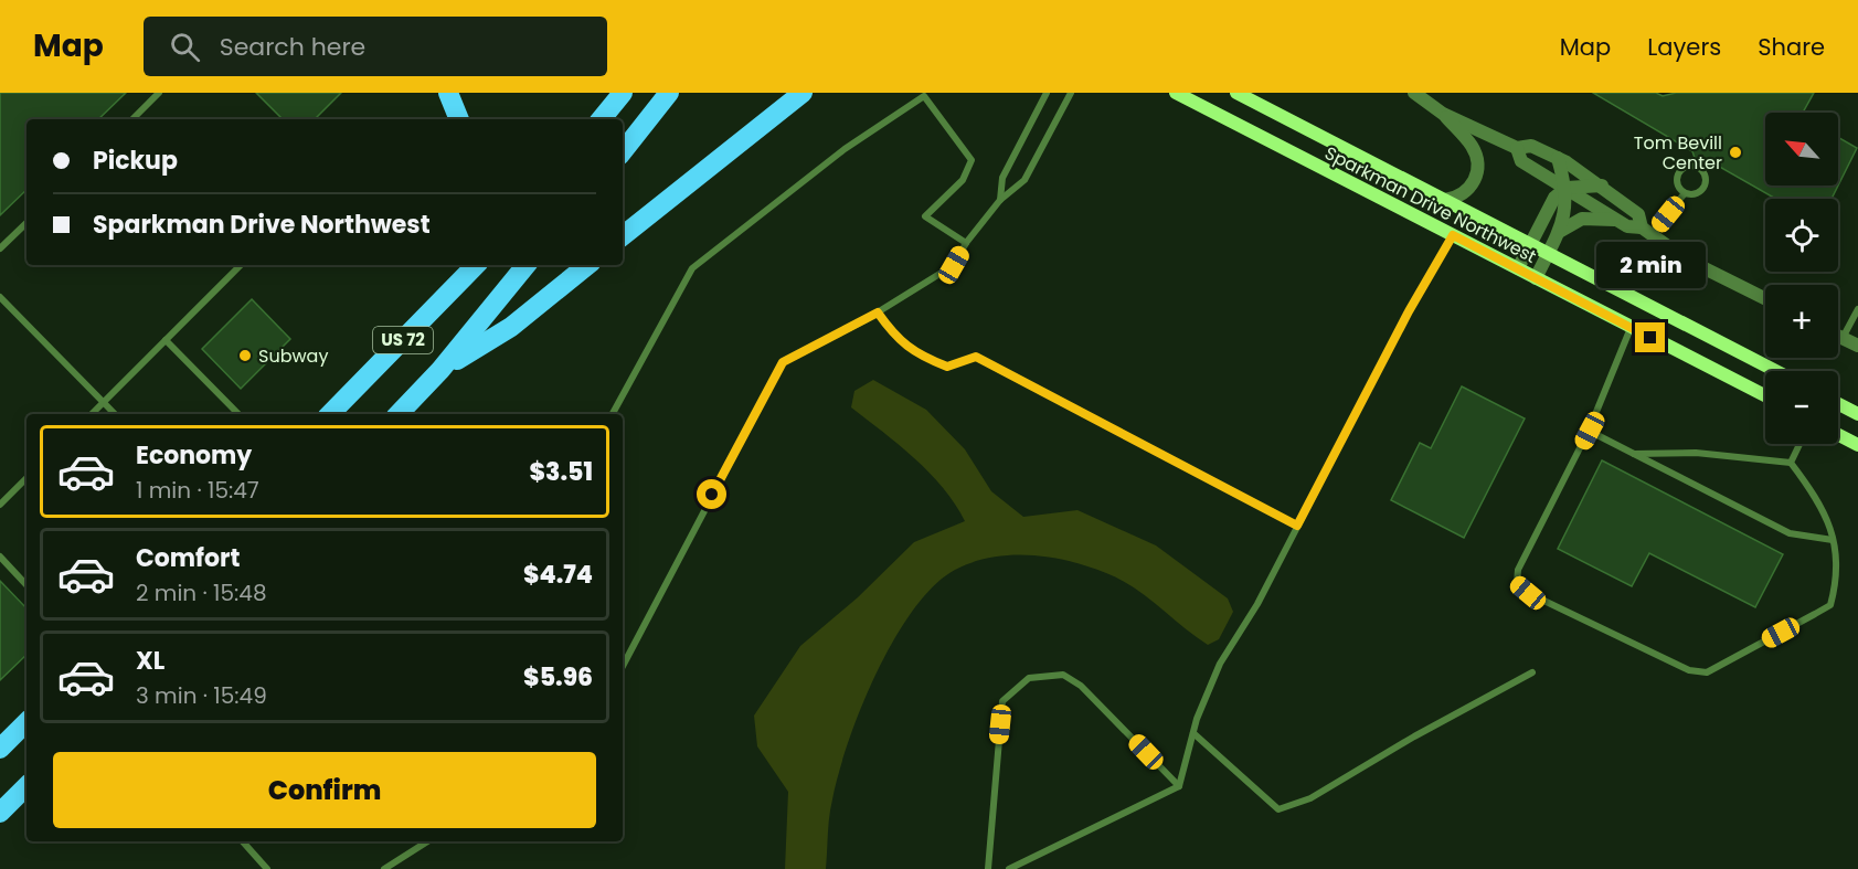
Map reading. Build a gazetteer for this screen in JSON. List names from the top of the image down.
{
  "streets": {
    "highway": ["US 72"],
    "main road": ["Sparkman Drive Northwest"]
  },
  "places": ["Tom Bevill Center", "Subway"],
  "north": "top left",
  "page": {
    "header": "Map",
    "search": "Search here",
    "nav": ["Map", "Layers", "Share"],
    "map_buttons": ["+", "−"],
    "banner": ["Pickup", "Sparkman Drive Northwest"],
    "bubble": "2 min",
    "list": [
      {
        "name": "Economy",
        "note": "1 min · 15:47",
        "value": "$3.51"
      },
      {
        "name": "Comfort",
        "note": "2 min · 15:48",
        "value": "$4.74"
      },
      {
        "name": "XL",
        "note": "3 min · 15:49",
        "value": "$5.96"
      }
    ],
    "buttons": "Confirm"
  }
}
